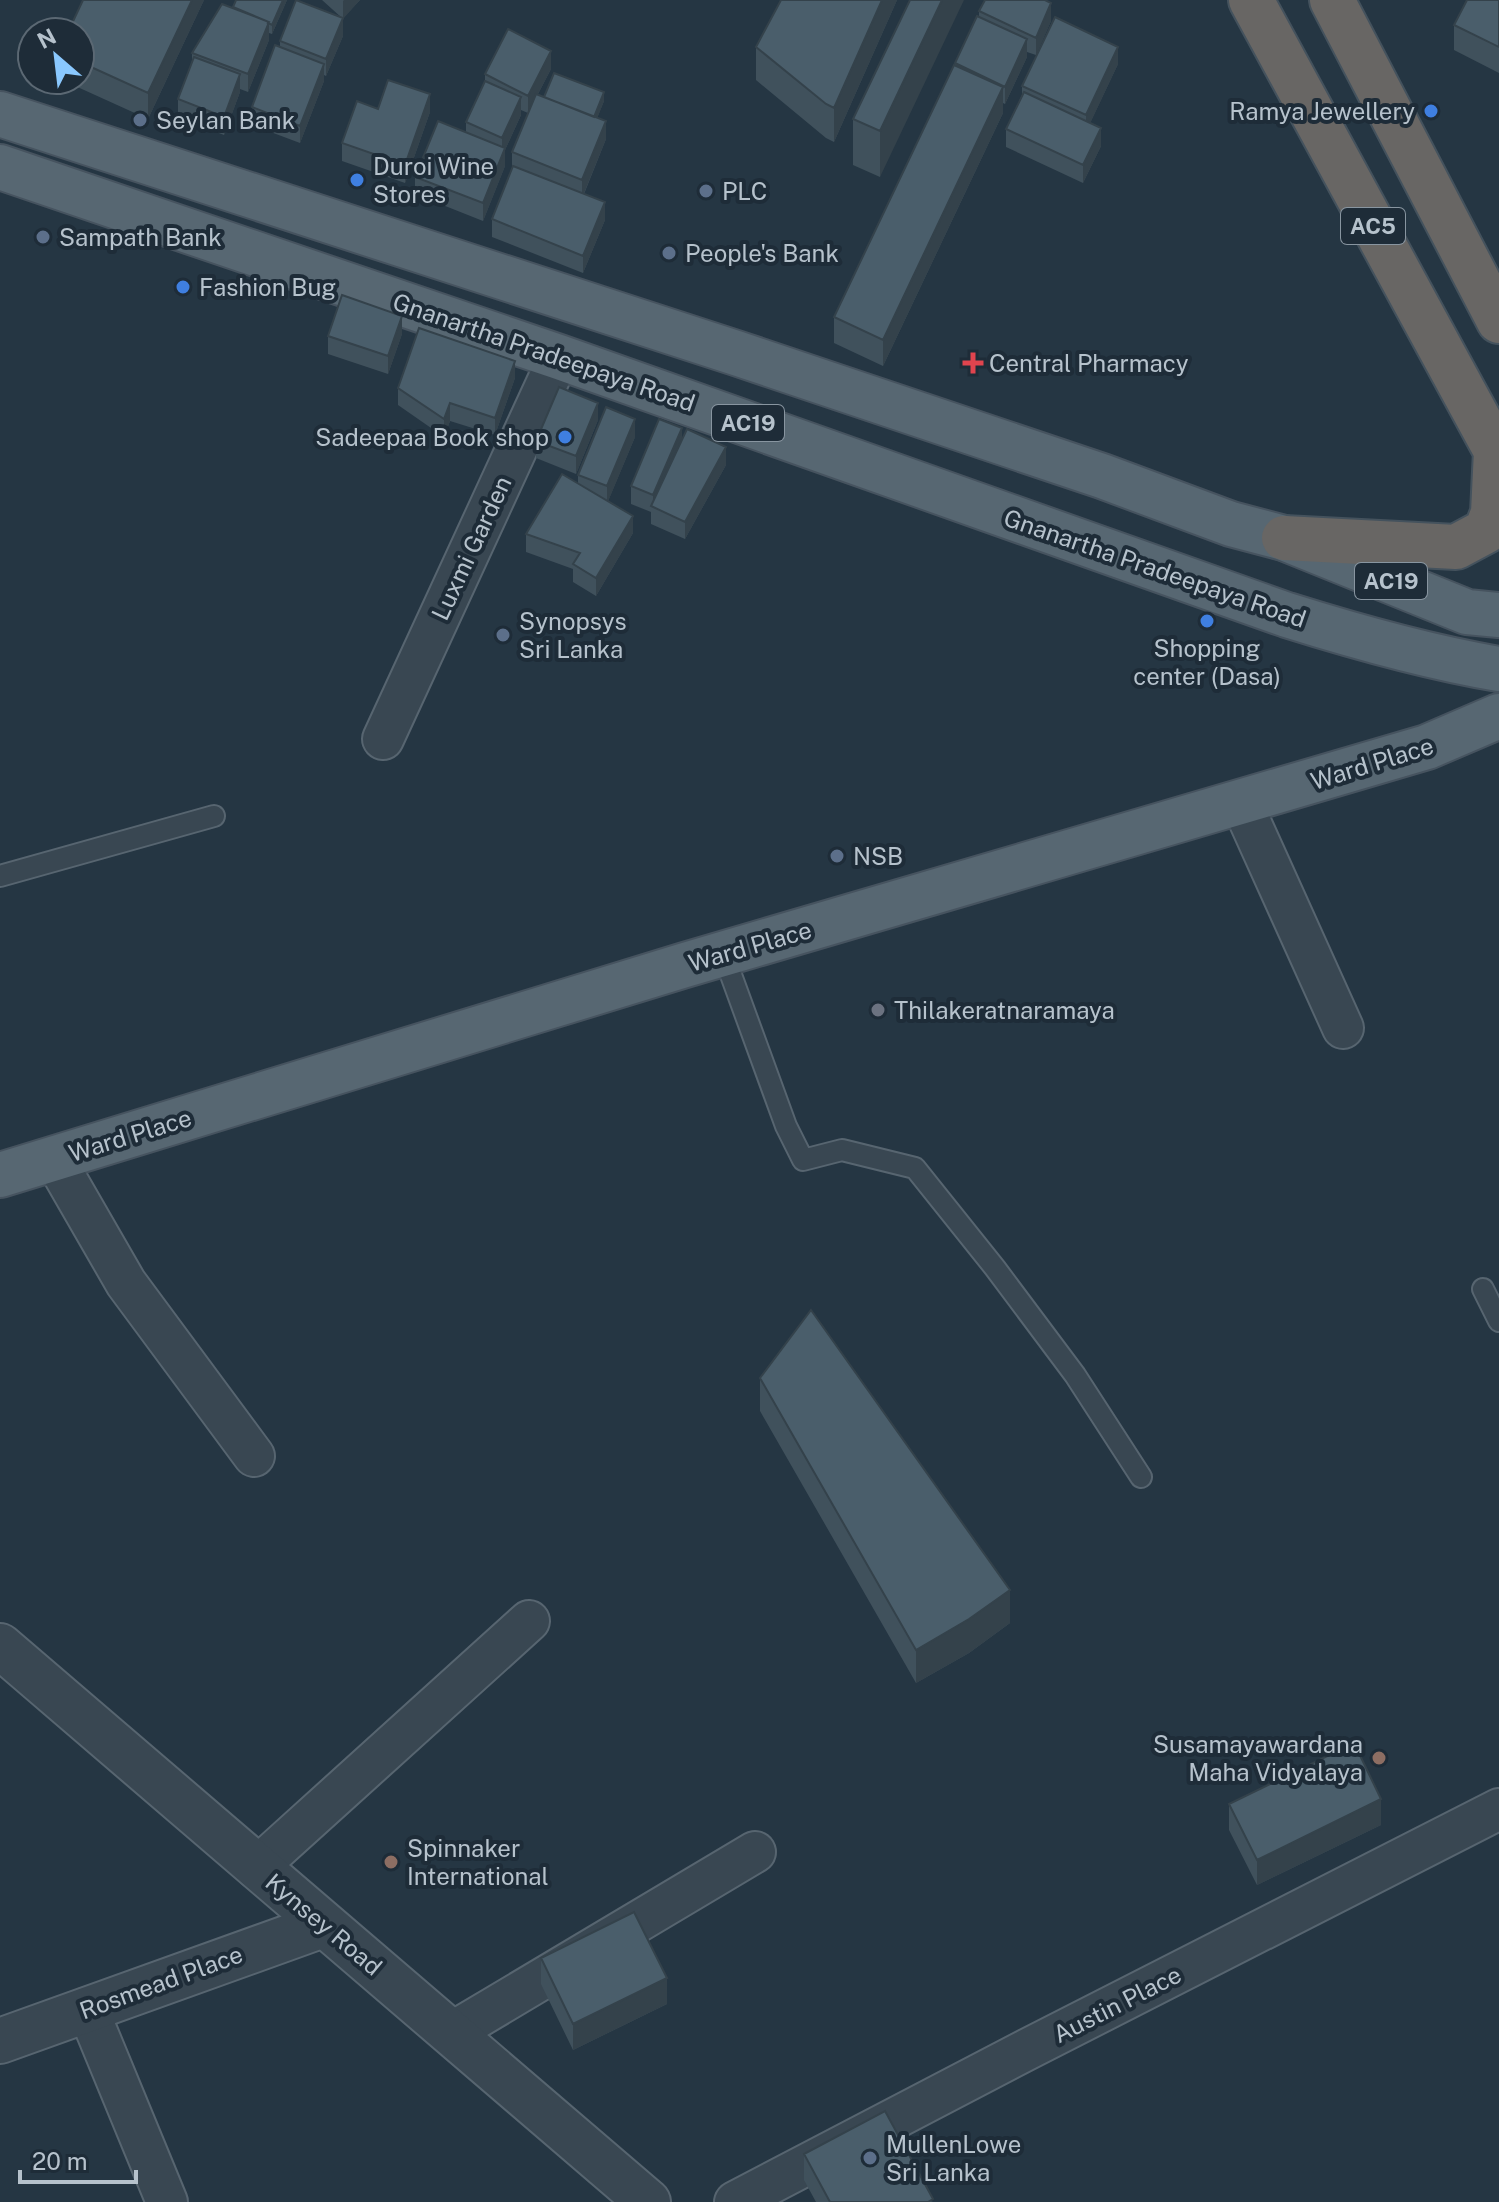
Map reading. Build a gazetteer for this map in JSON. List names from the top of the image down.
{
  "streets": {
    "highway": ["AC5"],
    "main road": ["Gnanartha Pradeepaya Road", "AC19", "Ward Place"],
    "street": [
      "Luxmi Garden",
      "Kynsey Road",
      "Rosmead Place",
      "Austin Place"
    ]
  },
  "crossings": [
    ["Gnanartha Pradeepaya Road", "Luxmi Garden"],
    ["Kynsey Road", "Rosmead Place"]
  ],
  "places": {
    "other": [
      "Ramya Jewellery",
      "Seylan Bank",
      "Duroi Wine Stores",
      "PLC",
      "Sampath Bank",
      "People's Bank",
      "Fashion Bug",
      "Sadeepaa Book shop",
      "Shopping center (Dasa)",
      "Synopsys Sri Lanka",
      "NSB",
      "Thilakeratnaramaya",
      "Susamayawardana Maha Vidyalaya",
      "Spinnaker International",
      "MullenLowe Sri Lanka"
    ],
    "health": ["Central Pharmacy"]
  },
  "scale_bar": "20 m",
  "north": "top left"
}
